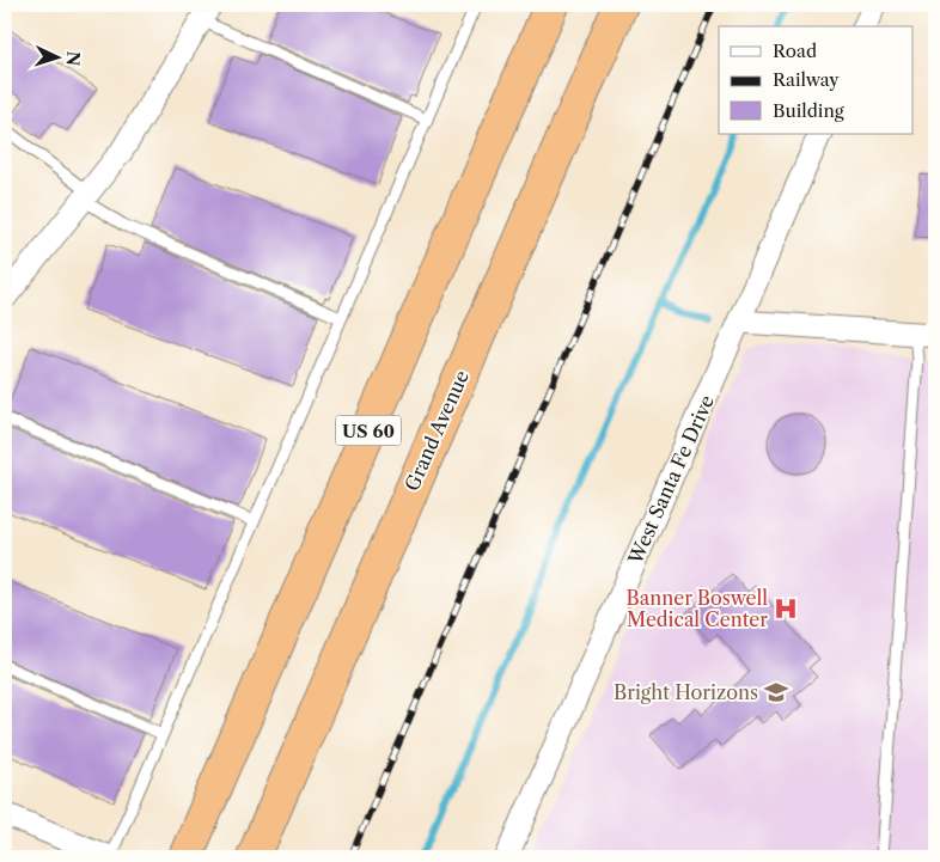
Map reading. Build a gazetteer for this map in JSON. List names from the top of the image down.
{
  "streets": {
    "highway": ["US 60", "Grand Avenue"],
    "street": ["West Santa Fe Drive"]
  },
  "places": {
    "hospital": ["Banner Boswell Medical Center"],
    "school or university": ["Bright Horizons"]
  },
  "legend": ["Road", "Railway", "Building"],
  "north": "right"
}
